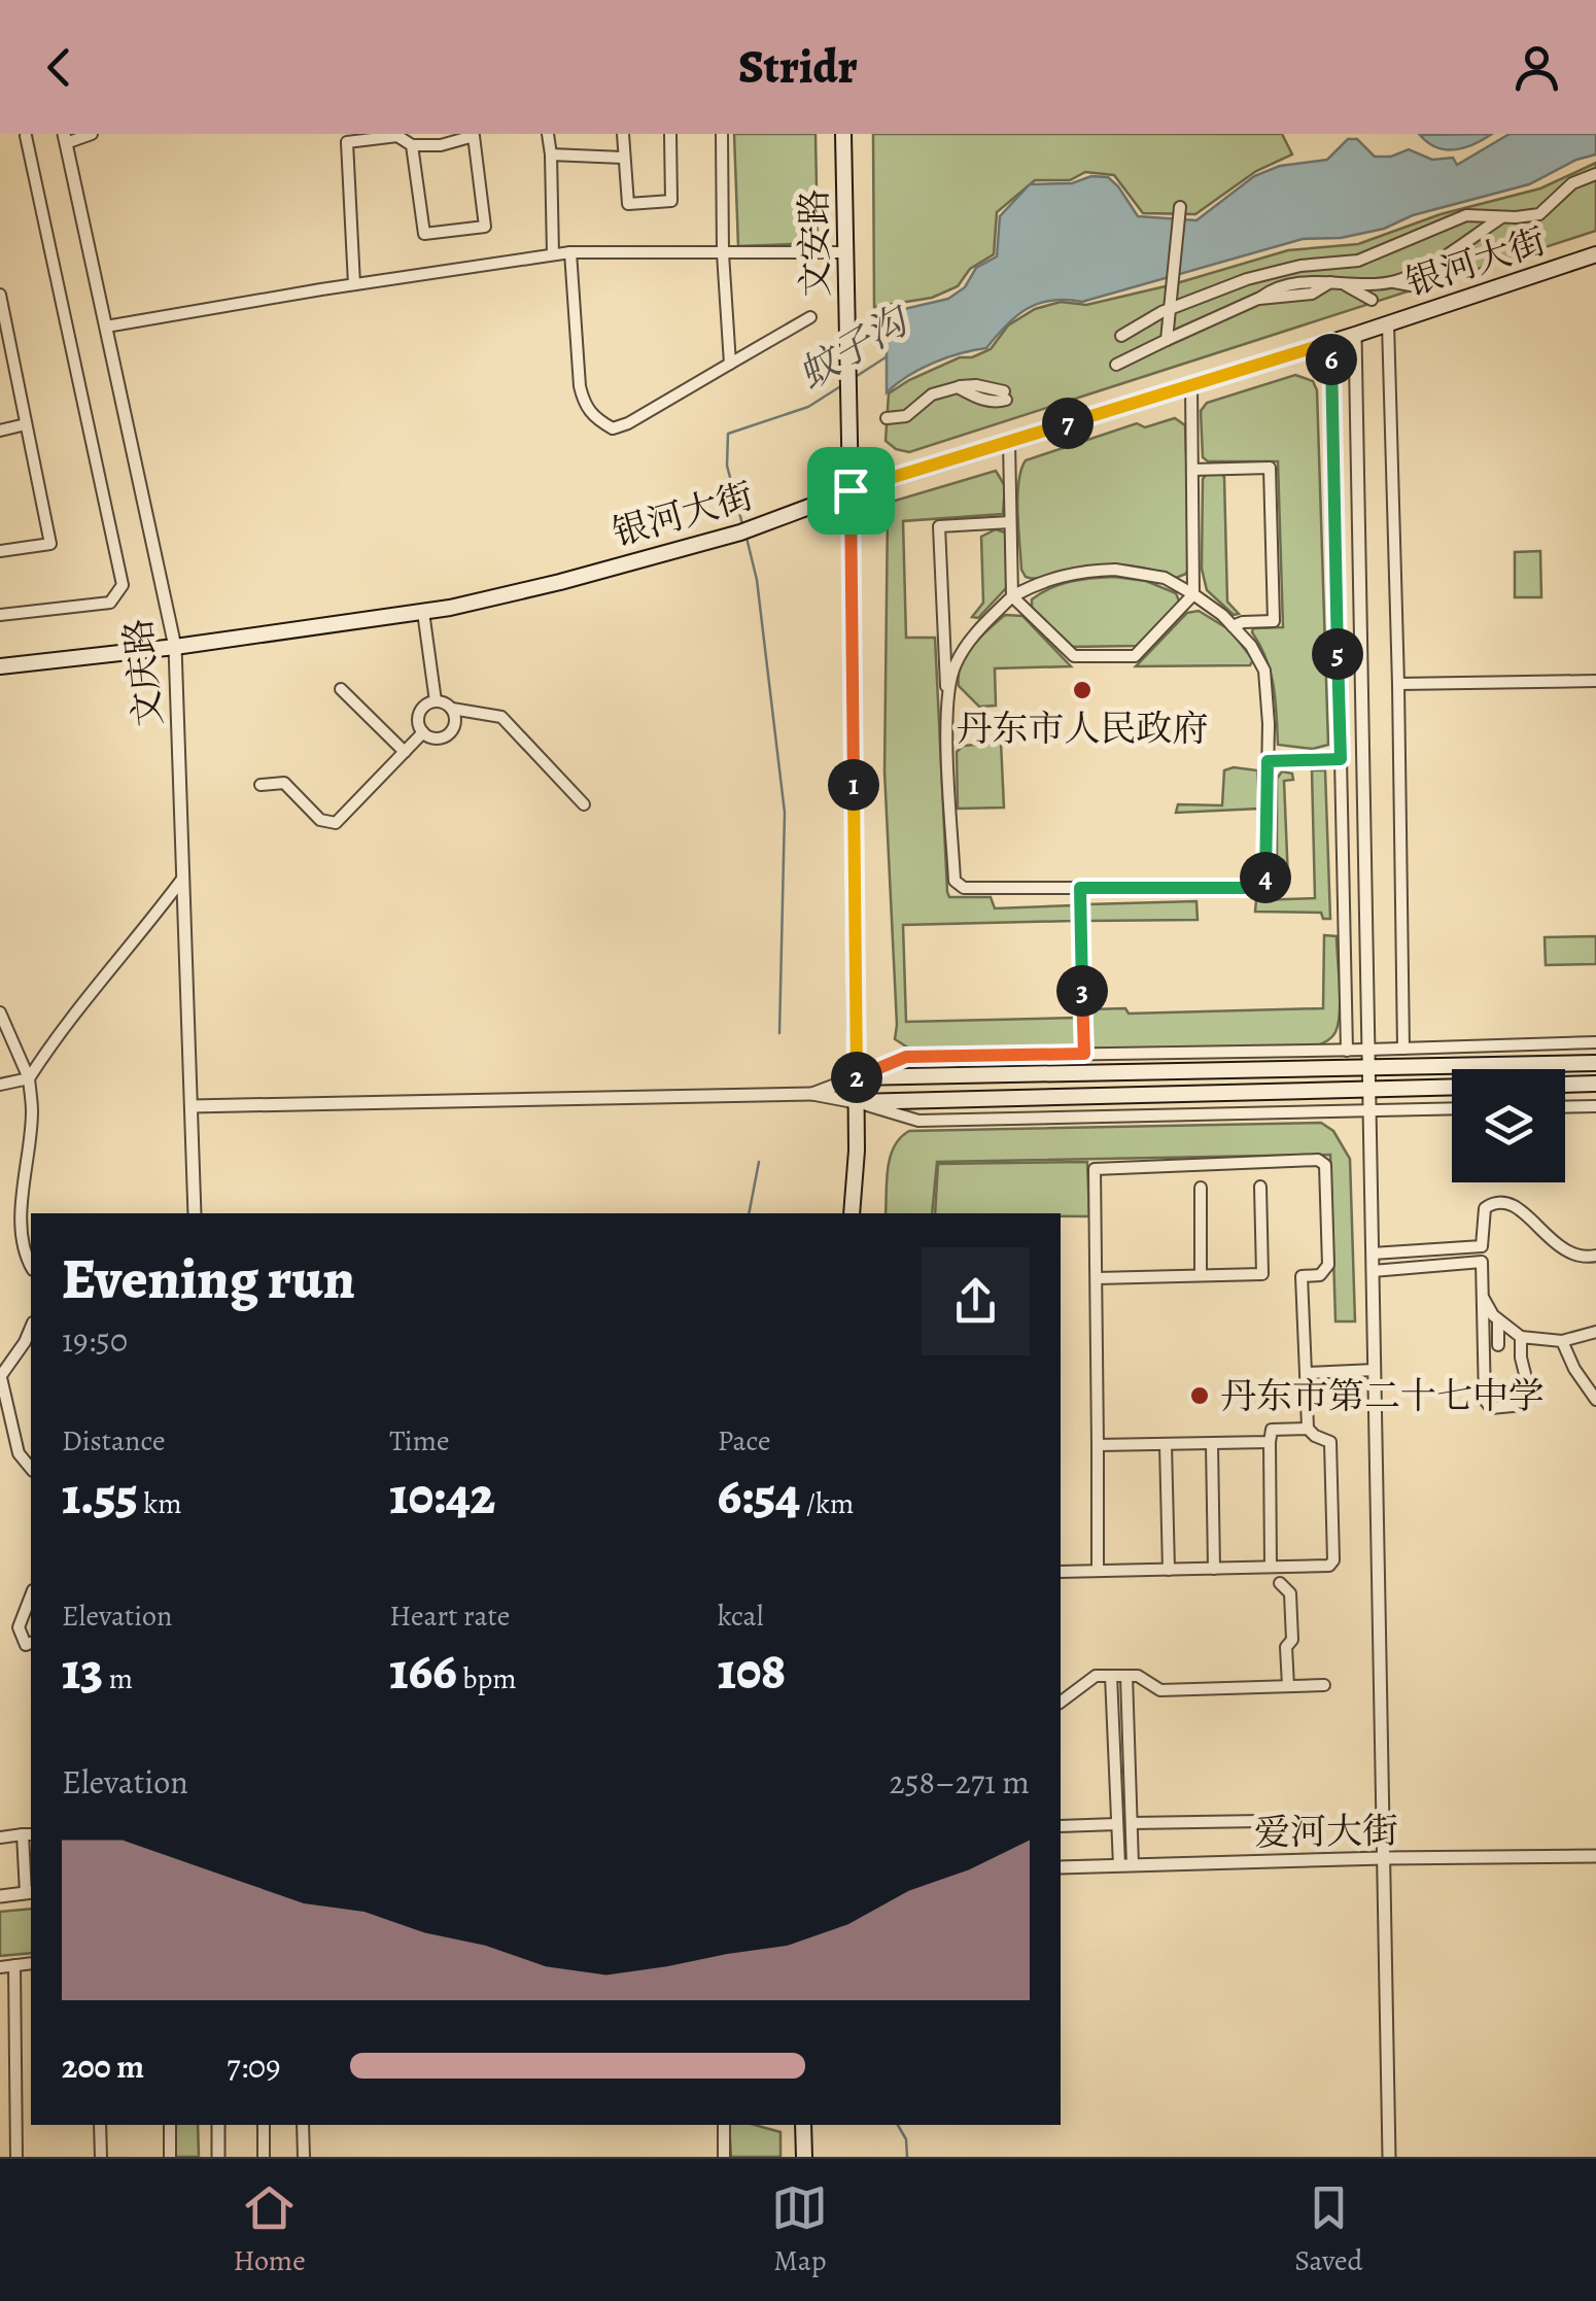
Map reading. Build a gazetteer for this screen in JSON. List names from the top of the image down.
{
  "streets": {
    "main road": ["文安路", "银河大街"],
    "street": ["文庆路", "爱河大街"]
  },
  "crossings": [
    ["文安路", "银河大街"],
    ["银河大街", "文庆路"]
  ],
  "water": ["蚊子沟"],
  "places": ["丹东市人民政府", "丹东市第二十七中学"],
  "page": {
    "header": "Stridr",
    "pins": [
      "6",
      "7",
      "5",
      "1",
      "4",
      "3",
      "2"
    ],
    "heading": ["Evening run", "19:50"],
    "stats": [
      ["Distance", "1.55 km"],
      ["Time", "10:42"],
      ["Pace", "6:54 /km"],
      ["Elevation", "13 m"],
      ["Heart rate", "166 bpm"],
      ["kcal", "108"]
    ],
    "chart": ["Elevation", "258–271 m"],
    "list": [
      {
        "name": "200 m",
        "note": "7:09"
      }
    ],
    "tabs": ["Home", "Map", "Saved"]
  }
}
